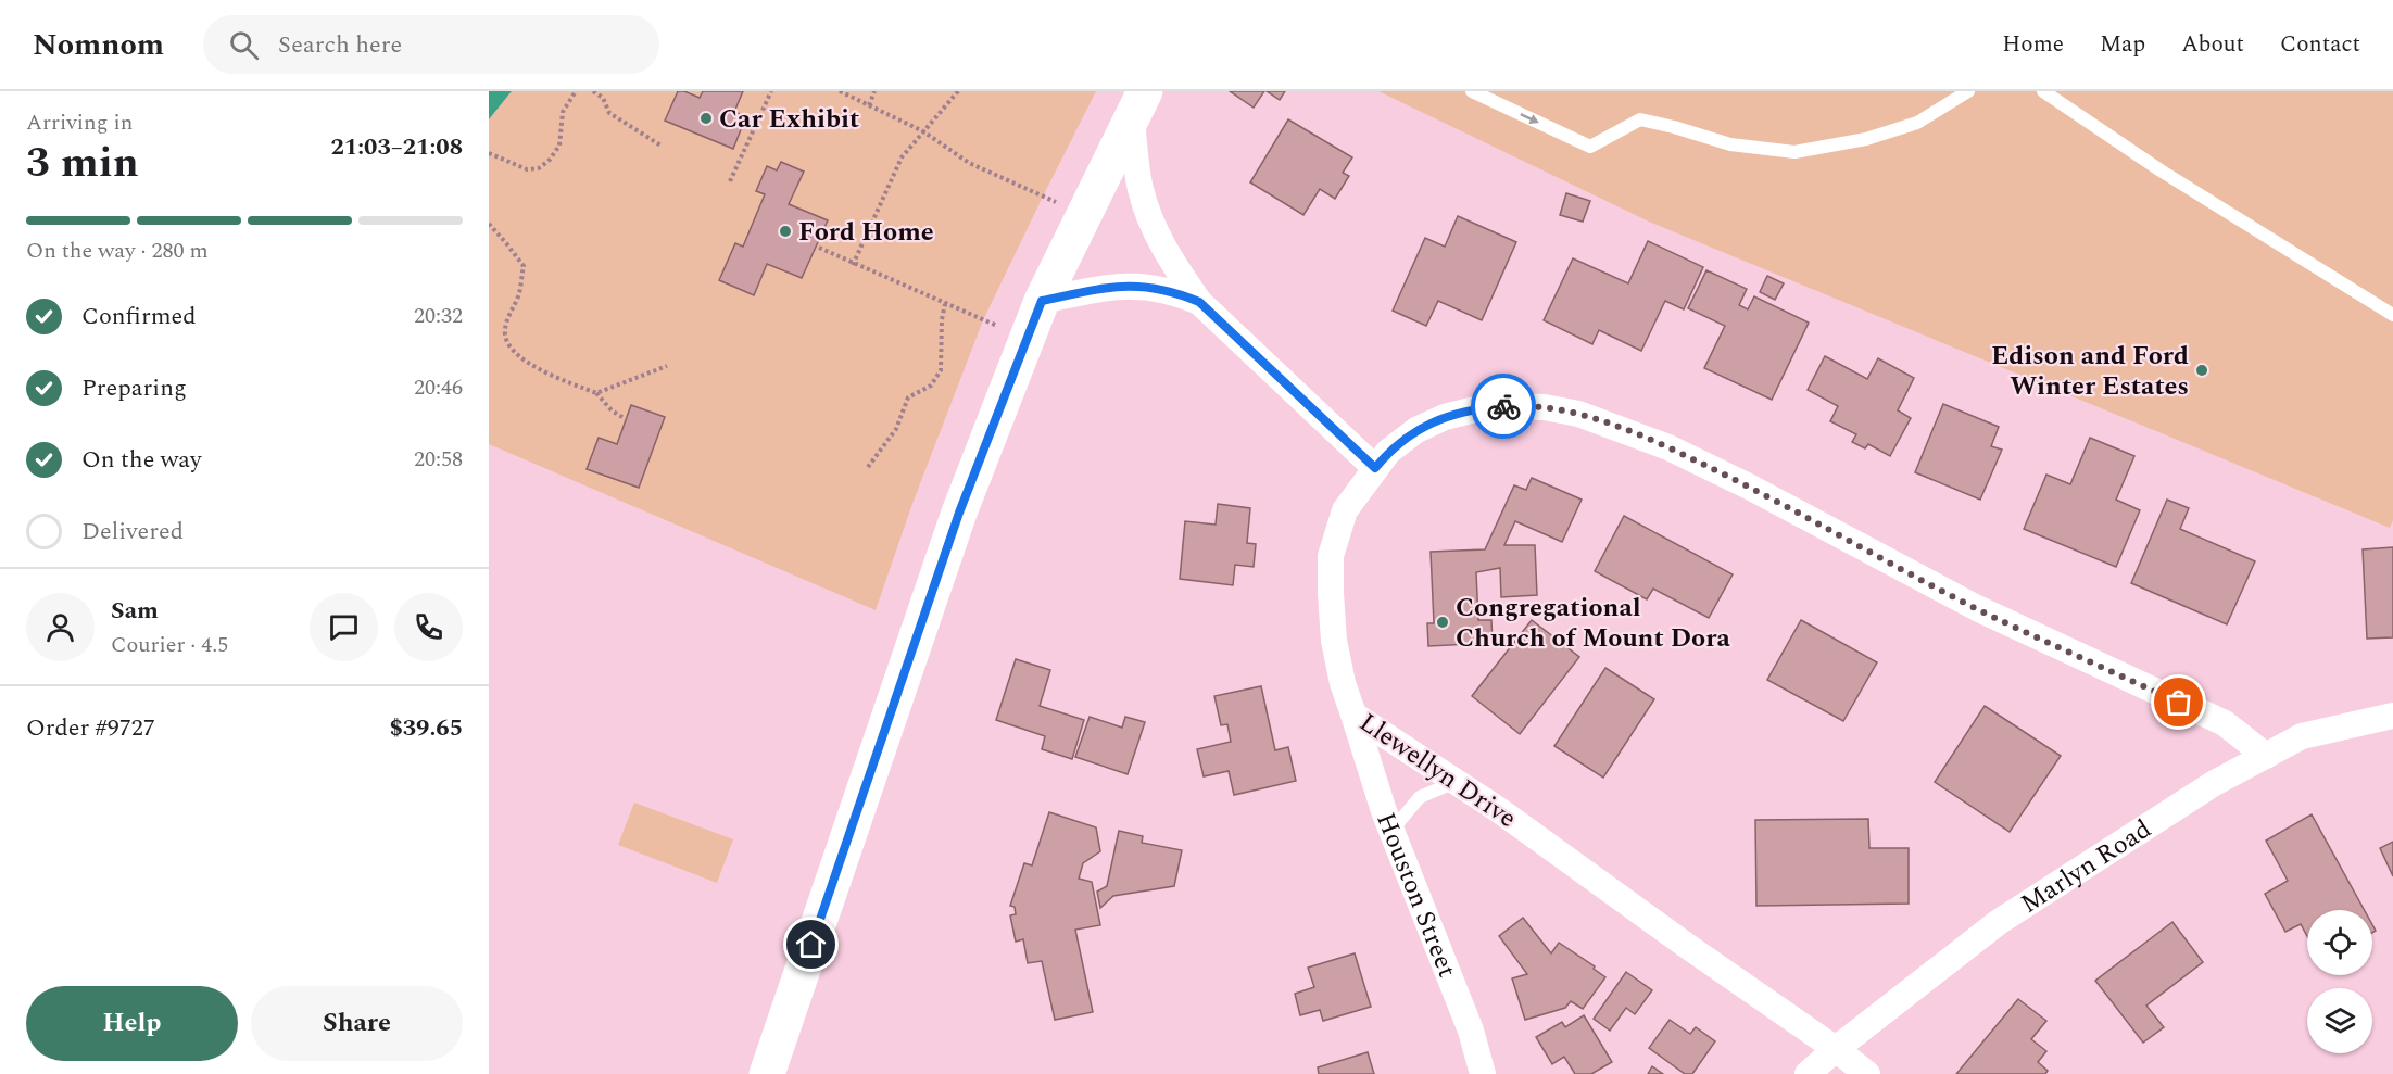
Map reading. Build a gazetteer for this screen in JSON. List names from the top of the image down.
{
  "streets": {
    "street": ["Llewellyn Drive", "Marlyn Road", "Houston Street"]
  },
  "crossings": [
    ["Llewellyn Drive", "Marlyn Road"],
    ["Llewellyn Drive", "Houston Street"]
  ],
  "places": [
    "Car Exhibit",
    "Ford Home",
    "Edison and Ford Winter Estates",
    "Congregational Church of Mount Dora"
  ],
  "page": {
    "header": "Nomnom",
    "search": "Search here",
    "nav": [
      "Home",
      "Map",
      "About",
      "Contact"
    ],
    "heading": ["3 min", "Arriving in", "21:03–21:08"],
    "panel": [
      "Sam",
      "Courier · 4.5",
      "Order #9727",
      "$39.65"
    ],
    "bar": "On the way · 280 m",
    "list": [
      ["Confirmed", "20:32"],
      ["Preparing", "20:46"],
      ["On the way", "20:58"],
      "Delivered"
    ],
    "buttons": ["Help", "Share"]
  }
}
